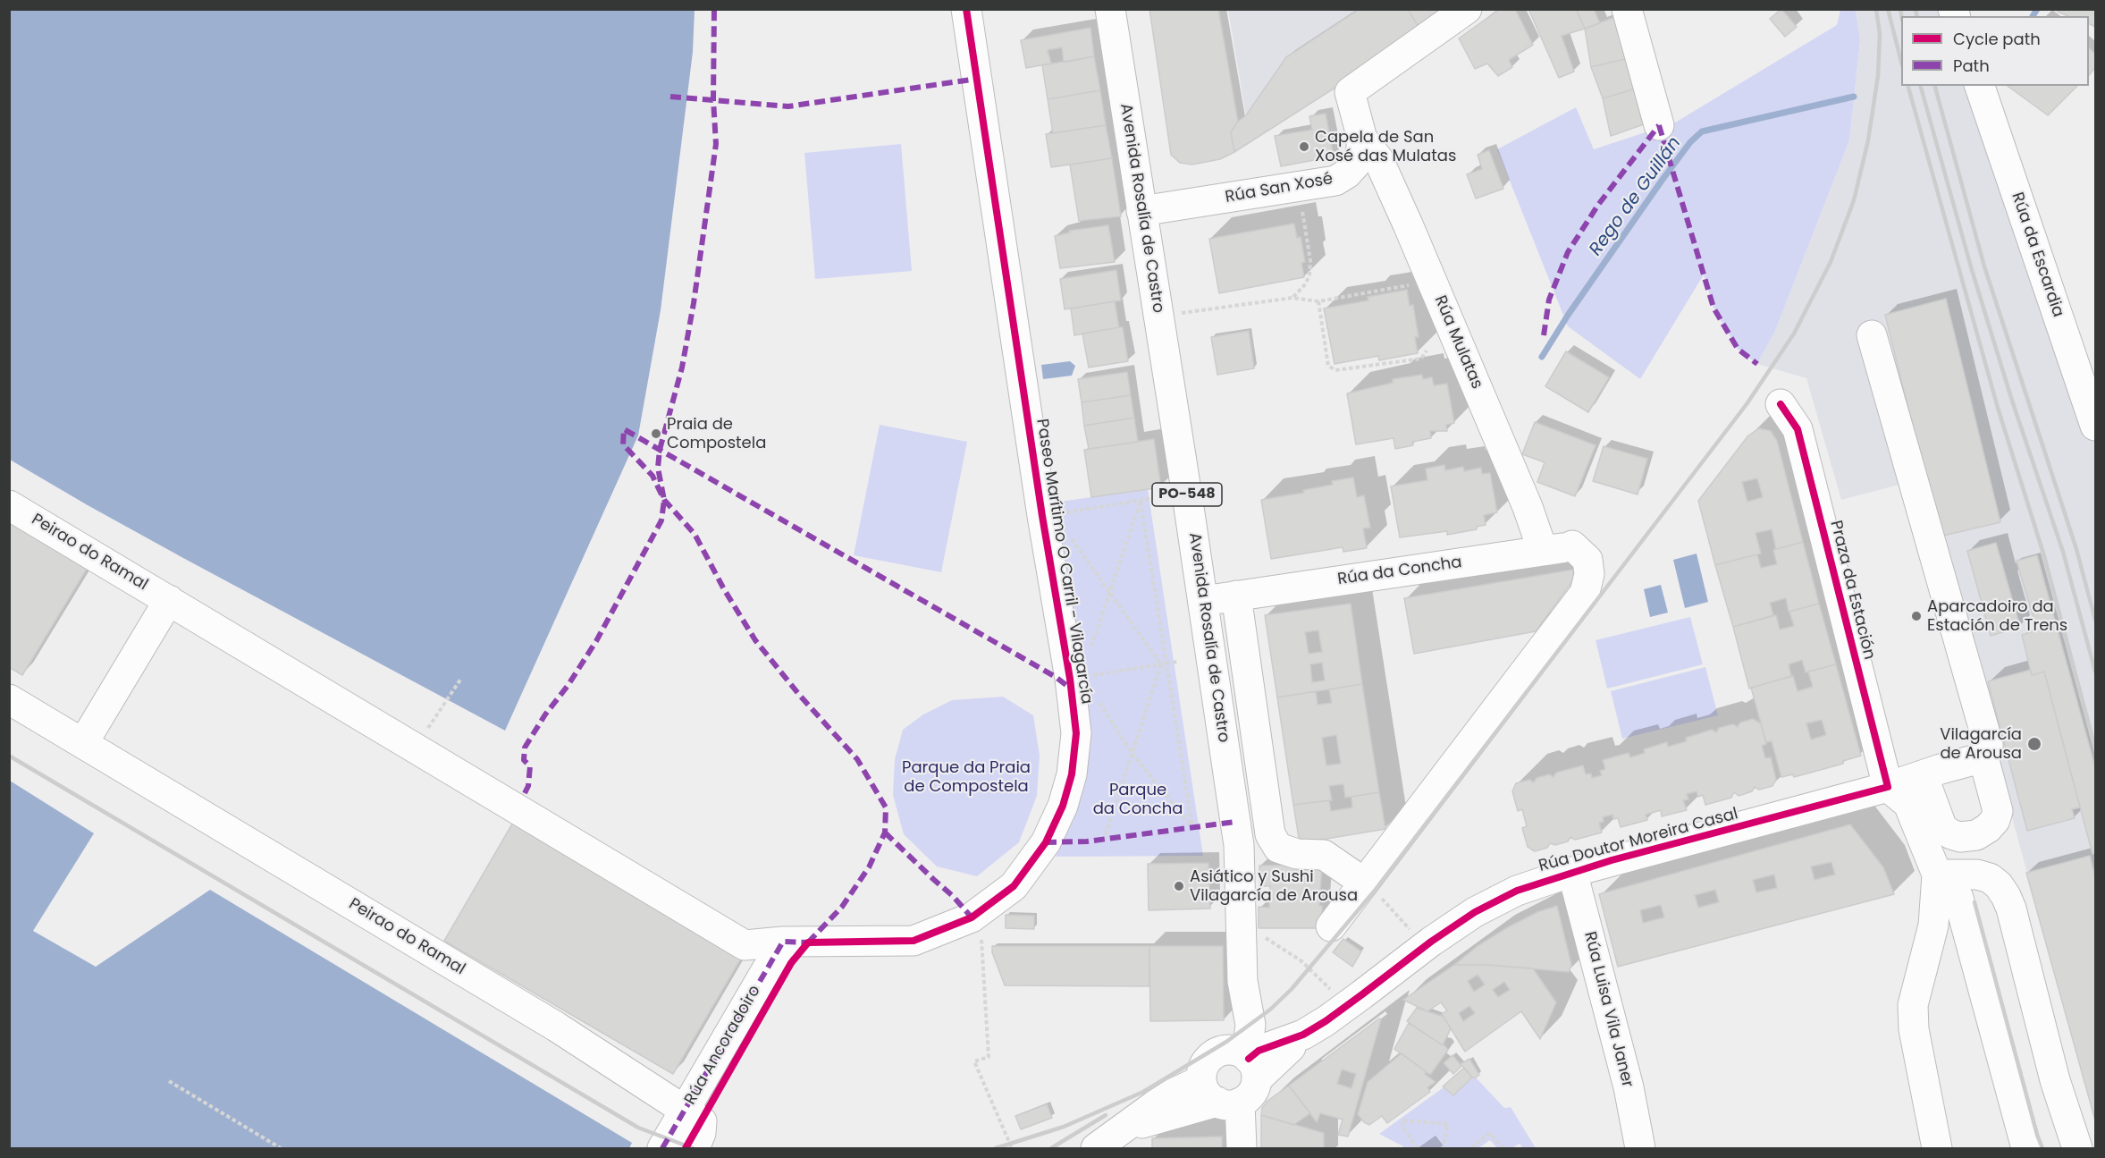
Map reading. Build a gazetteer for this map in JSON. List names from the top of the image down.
{
  "streets": {
    "street": [
      "Rúa San Xosé",
      "Avenida Rosalía de Castro",
      "Rúa da Escardia",
      "Rúa Mulatas",
      "PO-548",
      "Peirao do Ramal",
      "Paseo Marítimo O Carril - Vilagarcía",
      "Rúa da Concha",
      "Praza da Estación",
      "Rúa Doutor Moreira Casal",
      "Rúa Luisa Vila Janer",
      "Rúa Ancoradoiro"
    ]
  },
  "crossings": [
    ["Rúa San Xosé", "Avenida Rosalía de Castro"],
    ["Rúa San Xosé", "Rúa Mulatas"],
    ["Avenida Rosalía de Castro", "Rúa da Concha"],
    ["Avenida Rosalía de Castro", "Rúa Doutor Moreira Casal"],
    ["Rúa Mulatas", "Rúa da Concha"],
    ["Peirao do Ramal", "Paseo Marítimo O Carril - Vilagarcía"],
    ["Peirao do Ramal", "Rúa Ancoradoiro"],
    ["Paseo Marítimo O Carril - Vilagarcía", "Rúa Ancoradoiro"],
    ["Praza da Estación", "Rúa Doutor Moreira Casal"],
    ["Rúa Doutor Moreira Casal", "Rúa Luisa Vila Janer"]
  ],
  "water": ["Rego de Guillán"],
  "parks": ["Parque da Praia de Compostela", "Parque da Concha"],
  "places": [
    "Capela de San Xosé das Mulatas",
    "Praia de Compostela",
    "Aparcadoiro da Estación de Trens",
    "Vilagarcía de Arousa",
    "Asiático y Sushi Vilagarcía de Arousa"
  ],
  "legend": ["Cycle path", "Path"]
}
